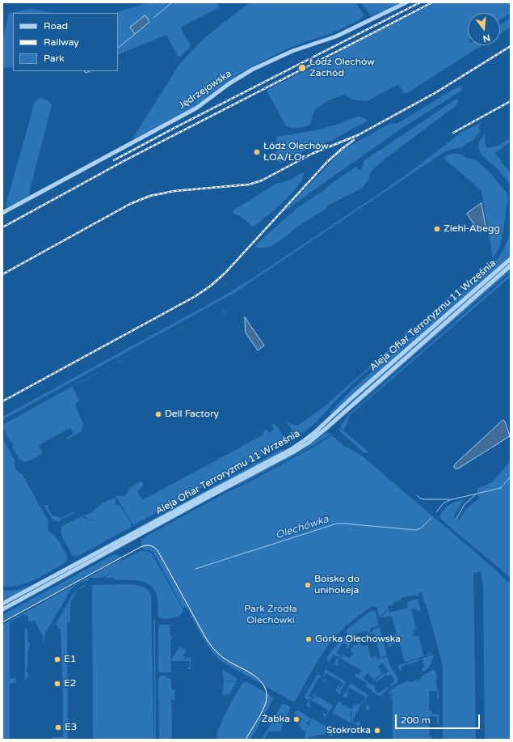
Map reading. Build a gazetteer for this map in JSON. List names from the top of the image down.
{
  "streets": {
    "street": ["Jędrzejowska", "Aleja Ofiar Terroryzmu 11 Września"]
  },
  "water": ["Olechówka"],
  "parks": ["Park Źródła Olechówki"],
  "places": [
    "Łódź Olechów Zachód",
    "Łódź Olechów ŁOA/ŁOr",
    "Ziehl-Abegg",
    "Dell Factory",
    "Boisko do unihokeja",
    "Górka Olechowska",
    "E1",
    "E2",
    "Żabka",
    "E3",
    "Stokrotka"
  ],
  "legend": ["Road", "Railway", "Park"],
  "scale_bar": "200 m",
  "north": "bottom"
}
